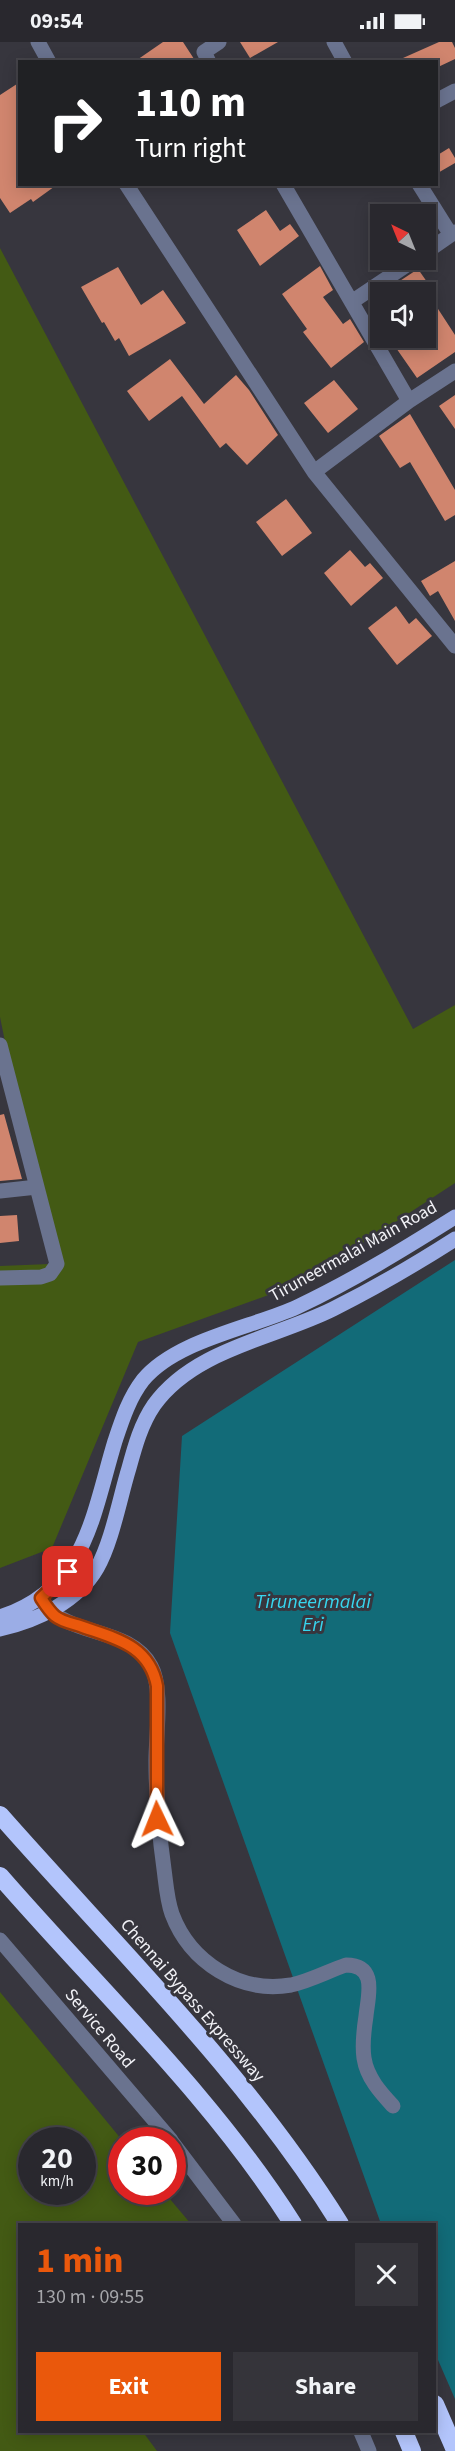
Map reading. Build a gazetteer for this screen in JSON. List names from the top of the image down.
{
  "streets": {
    "highway": ["Chennai Bypass Expressway"],
    "main road": ["Tiruneermalai Main Road"],
    "street": ["Service Road"]
  },
  "water": ["Tiruneermalai Eri"],
  "north": "top left",
  "page": {
    "status": "09:54",
    "turn": ["110 m", "Turn right"],
    "speed": "20 km/h",
    "limit": "30",
    "heading": ["1 min", "130 m · 09:55"],
    "buttons": ["Exit", "Share"]
  }
}
